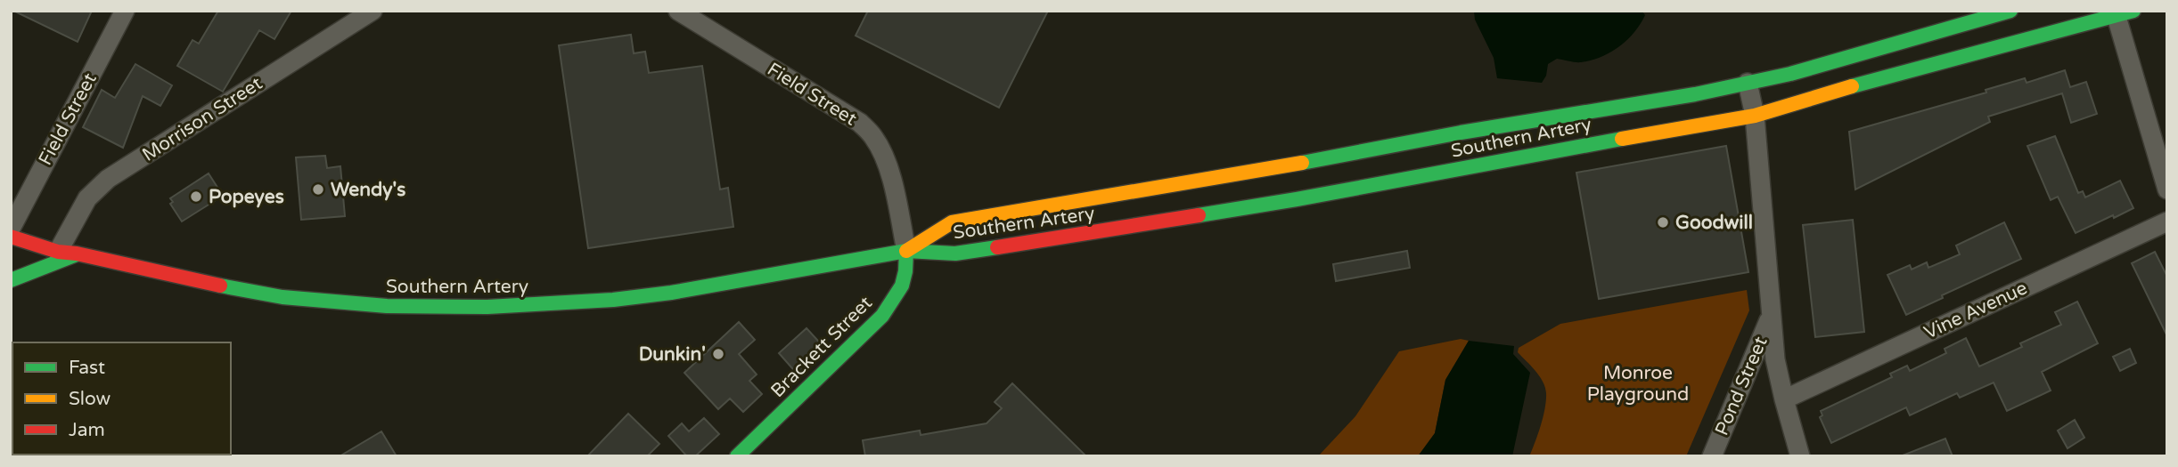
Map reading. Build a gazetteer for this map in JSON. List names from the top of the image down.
{
  "streets": {
    "main road": ["Southern Artery", "Brackett Street"],
    "street": [
      "Field Street",
      "Morrison Street",
      "Vine Avenue",
      "Pond Street"
    ]
  },
  "crossings": [
    ["Field Street", "Southern Artery"],
    ["Field Street", "Brackett Street"],
    ["Morrison Street", "Southern Artery"],
    ["Southern Artery", "Brackett Street"],
    ["Southern Artery", "Pond Street"],
    ["Vine Avenue", "Pond Street"]
  ],
  "parks": ["Monroe Playground"],
  "places": [
    "Wendy's",
    "Popeyes",
    "Goodwill",
    "Dunkin'"
  ],
  "legend": ["Fast", "Slow", "Jam"]
}
